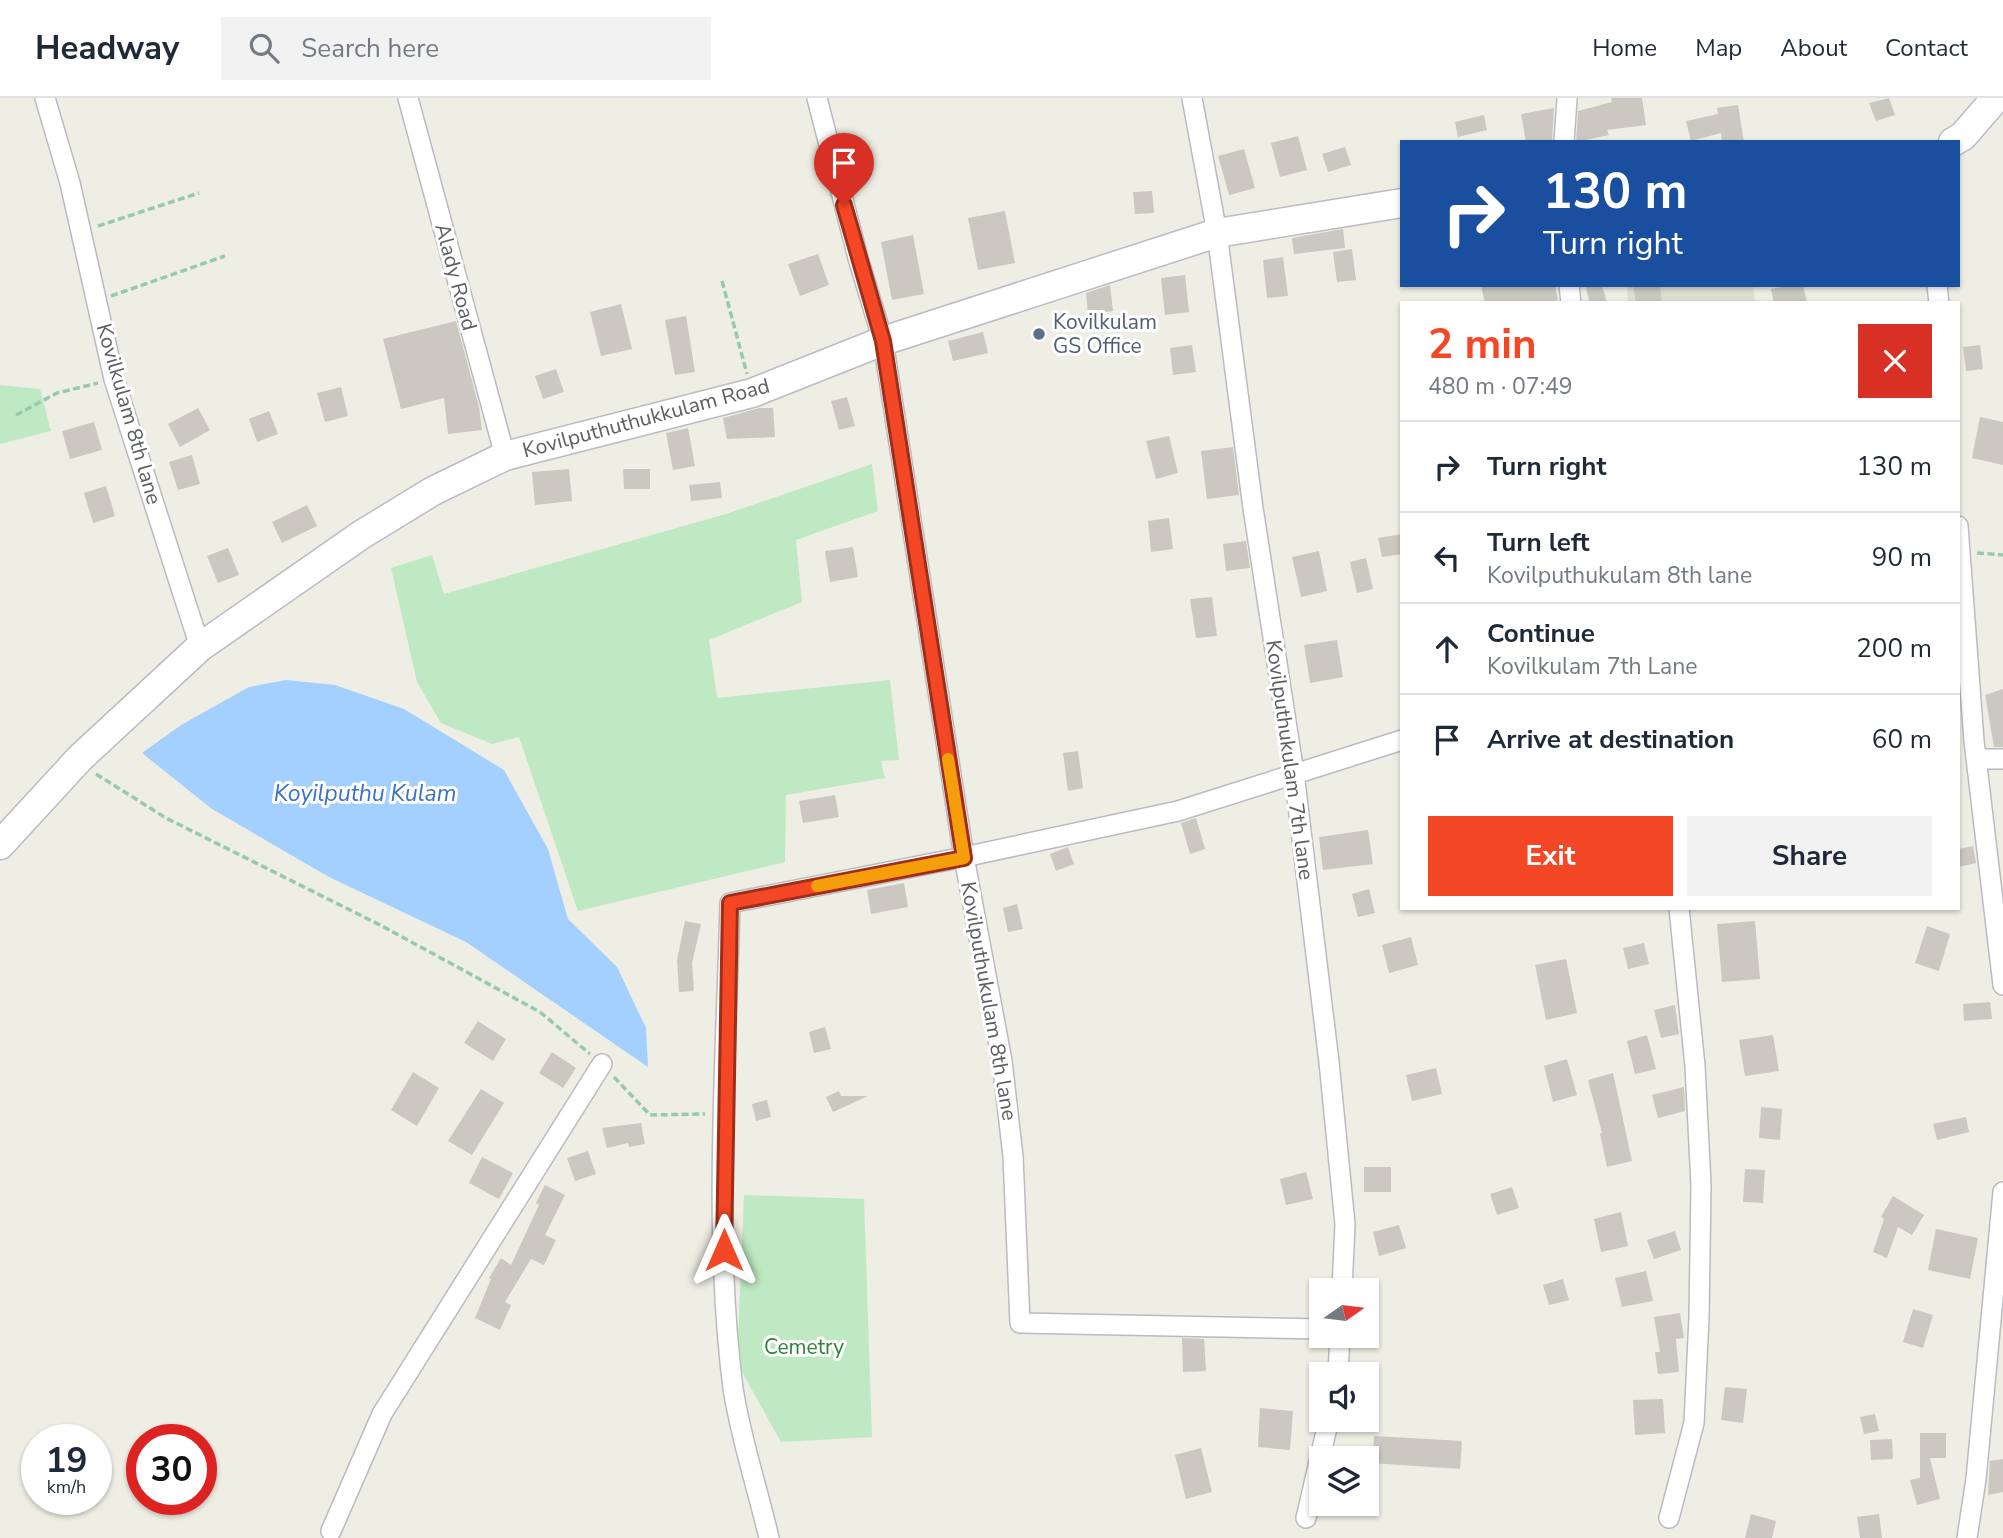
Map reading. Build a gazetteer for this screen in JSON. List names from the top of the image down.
{
  "streets": {
    "street": [
      "Alady Road",
      "Kovilkulam 8th lane",
      "Kovilputhuthukkulam Road",
      "Kovilputhukulam 7th lane",
      "Kovilputhukulam 8th lane"
    ]
  },
  "crossings": [
    ["Alady Road", "Kovilputhuthukkulam Road"],
    ["Kovilkulam 8th lane", "Kovilputhuthukkulam Road"],
    ["Kovilputhuthukkulam Road", "Kovilputhukulam 7th lane"],
    ["Kovilputhuthukkulam Road", "Kovilputhukulam 8th lane"]
  ],
  "water": ["Koyilputhu Kulam"],
  "parks": ["Cemetry"],
  "places": ["Kovilkulam GS Office"],
  "north": "right",
  "page": {
    "header": "Headway",
    "search": "Search here",
    "nav": [
      "Home",
      "Map",
      "About",
      "Contact"
    ],
    "turn": ["130 m", "Turn right"],
    "heading": ["2 min", "480 m · 07:49"],
    "list": [
      {
        "name": "Turn right",
        "value": "130 m"
      },
      {
        "name": "Turn left",
        "note": "Kovilputhukulam 8th lane",
        "value": "90 m"
      },
      {
        "name": "Continue",
        "note": "Kovilkulam 7th Lane",
        "value": "200 m"
      },
      {
        "name": "Arrive at destination",
        "value": "60 m"
      }
    ],
    "buttons": ["Exit", "Share"],
    "speed": "19 km/h",
    "limit": "30"
  }
}
